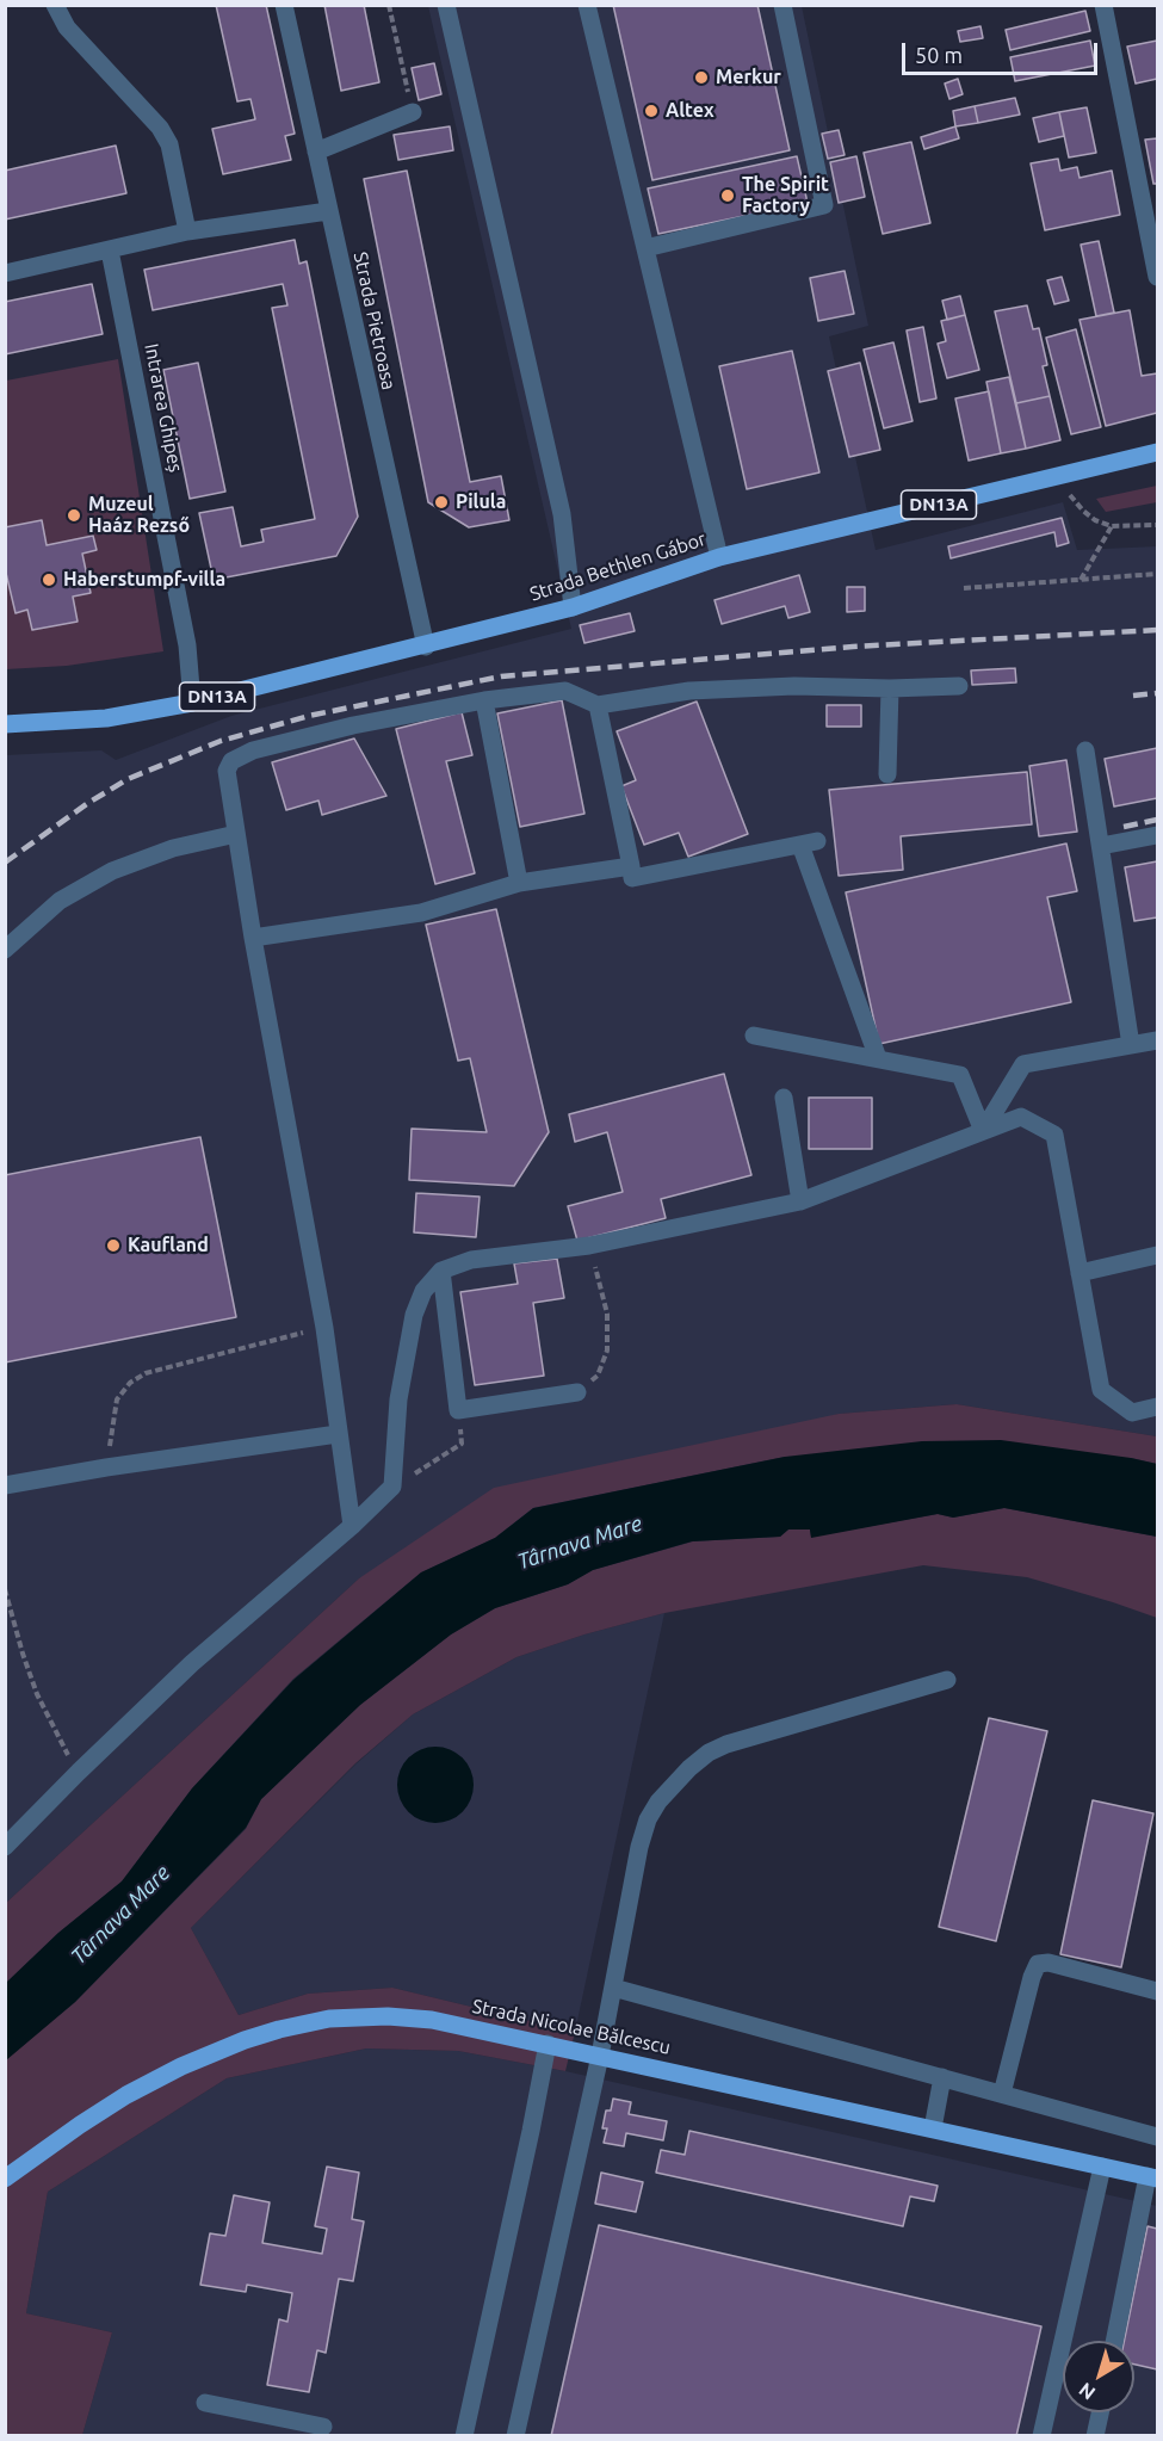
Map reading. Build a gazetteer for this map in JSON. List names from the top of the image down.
{
  "streets": {
    "main road": ["DN13A", "Strada Bethlen Gábor", "Strada Nicolae Bălcescu"],
    "street": ["Strada Pietroasa", "Intrarea Ghipeș"]
  },
  "crossings": [
    ["Strada Pietroasa", "Strada Bethlen Gábor"],
    ["Intrarea Ghipeș", "Strada Bethlen Gábor"]
  ],
  "water": ["Târnava Mare"],
  "places": [
    "Merkur",
    "Altex",
    "The Spirit Factory",
    "Pilula",
    "Muzeul Haáz Rezső",
    "Haberstumpf-villa",
    "Kaufland"
  ],
  "scale_bar": "50 m",
  "north": "bottom left"
}
